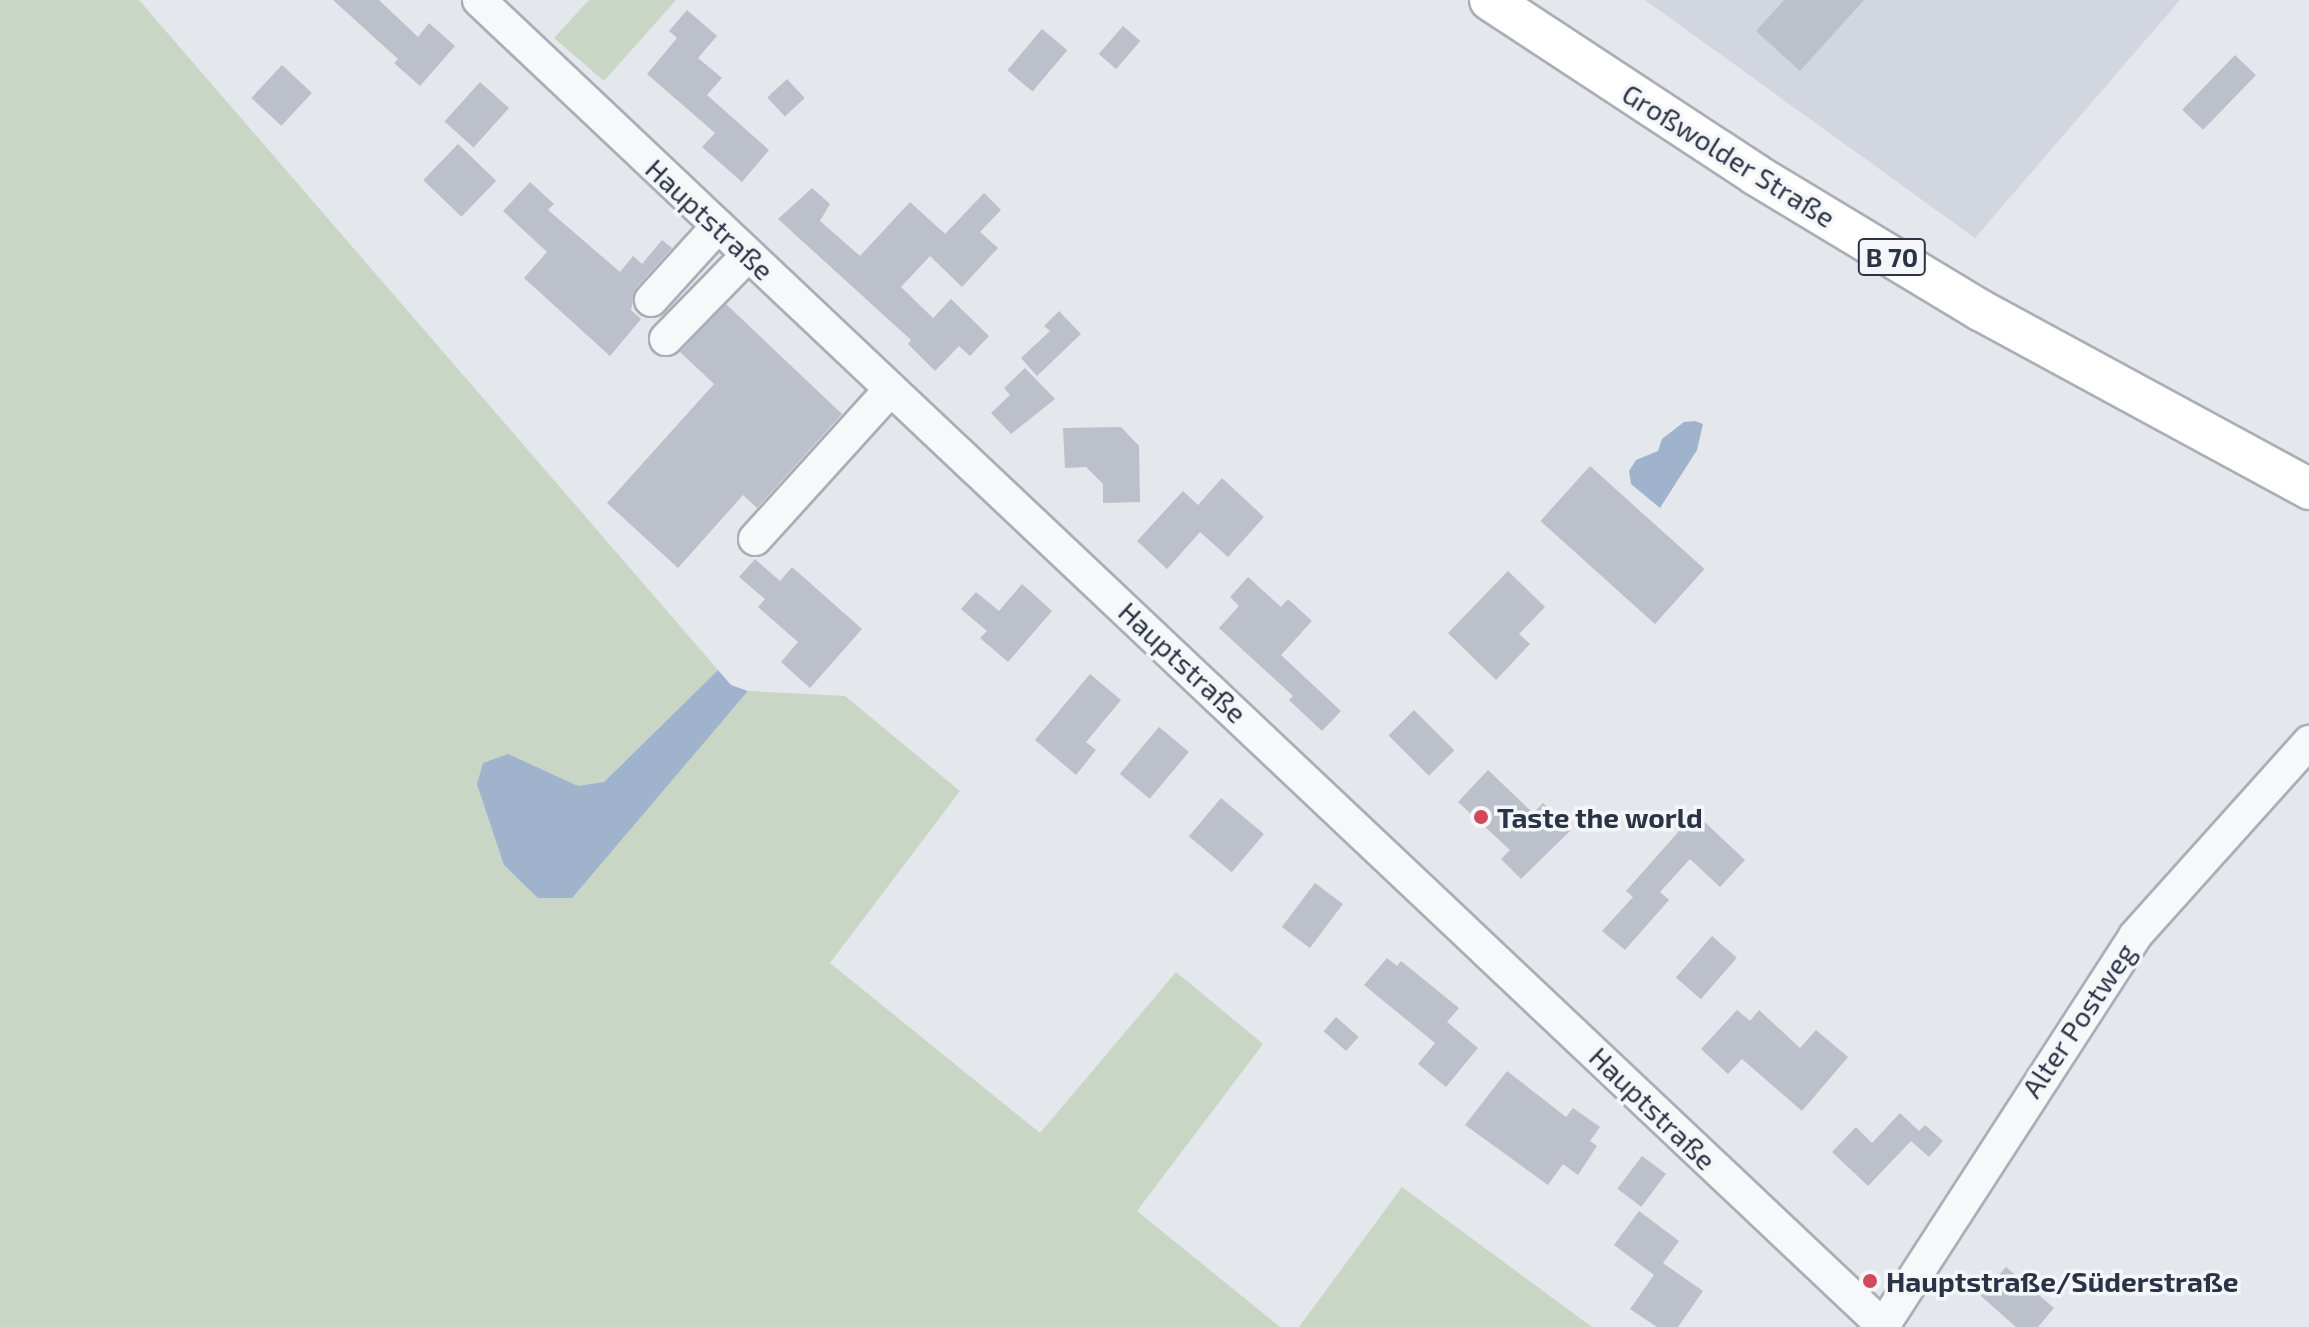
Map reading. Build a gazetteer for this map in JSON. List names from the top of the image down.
{
  "streets": {
    "main road": ["Großwolder Straße", "B 70"],
    "street": ["Hauptstraße", "Alter Postweg"]
  },
  "crossings": [
    ["Hauptstraße", "Alter Postweg"]
  ],
  "places": ["Taste the world", "Hauptstraße/Süderstraße"]
}
